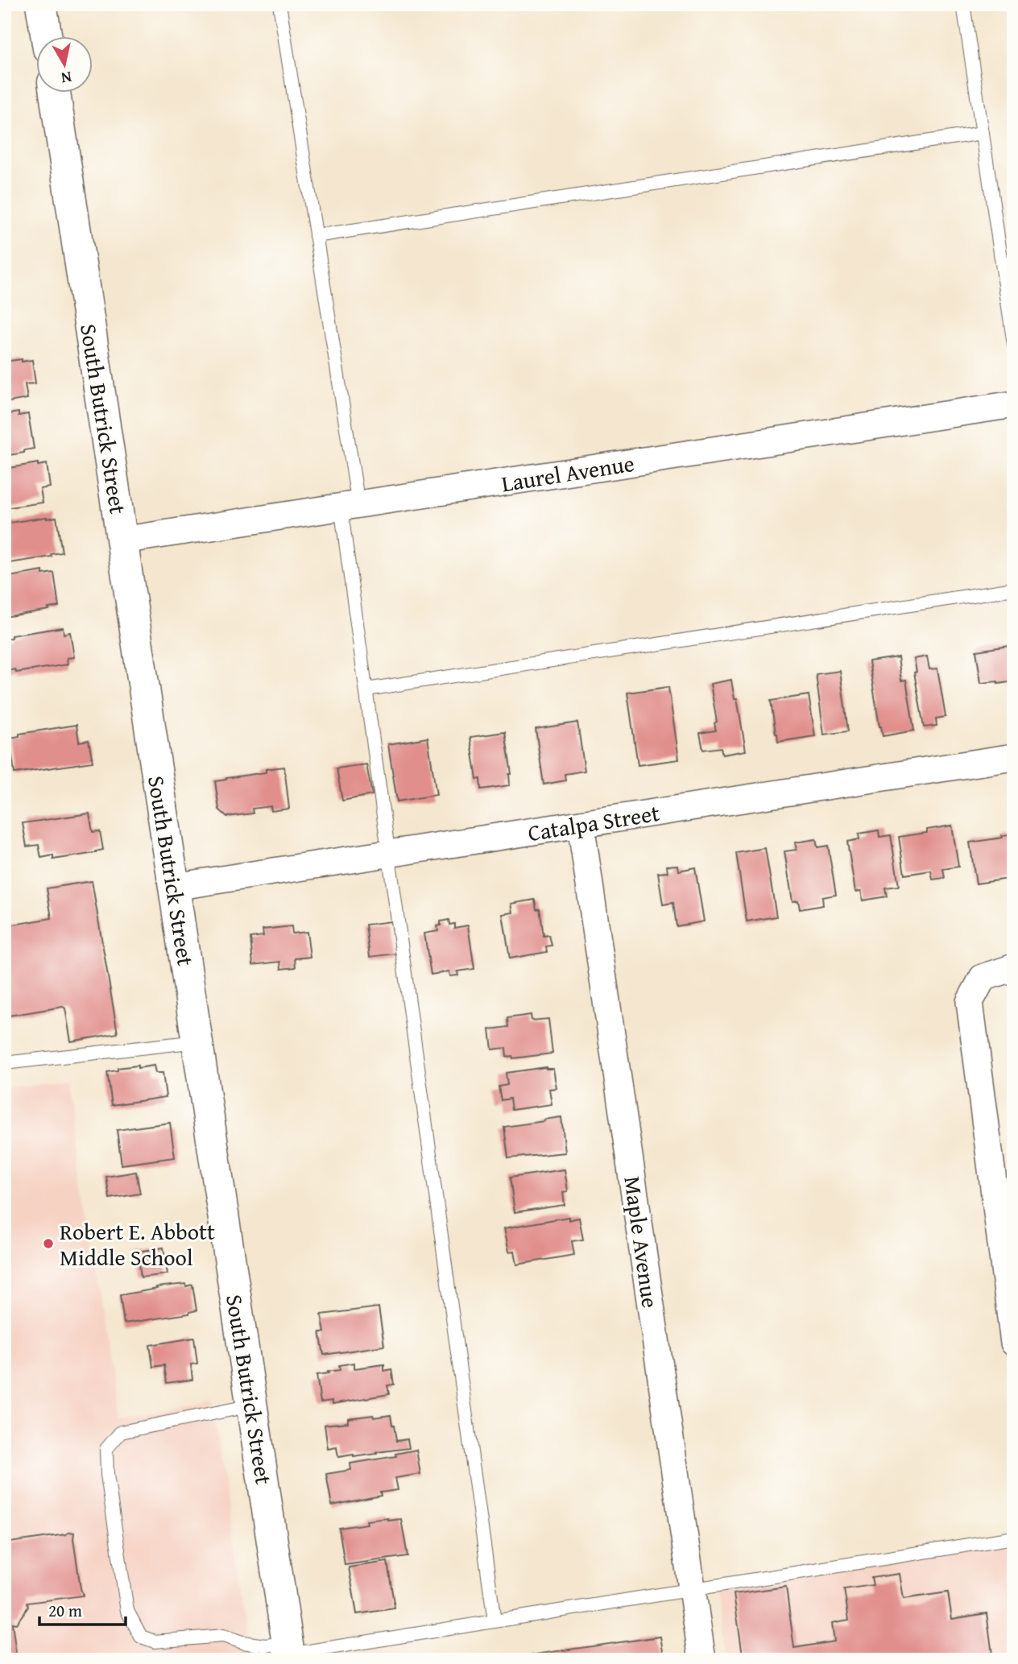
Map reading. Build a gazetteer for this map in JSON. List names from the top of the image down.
{
  "streets": {
    "street": [
      "South Butrick Street",
      "Laurel Avenue",
      "Catalpa Street",
      "Maple Avenue"
    ]
  },
  "crossings": [
    ["South Butrick Street", "Laurel Avenue"],
    ["South Butrick Street", "Catalpa Street"],
    ["Catalpa Street", "Maple Avenue"]
  ],
  "places": ["Robert E. Abbott Middle School"],
  "scale_bar": "20 m",
  "north": "bottom"
}
